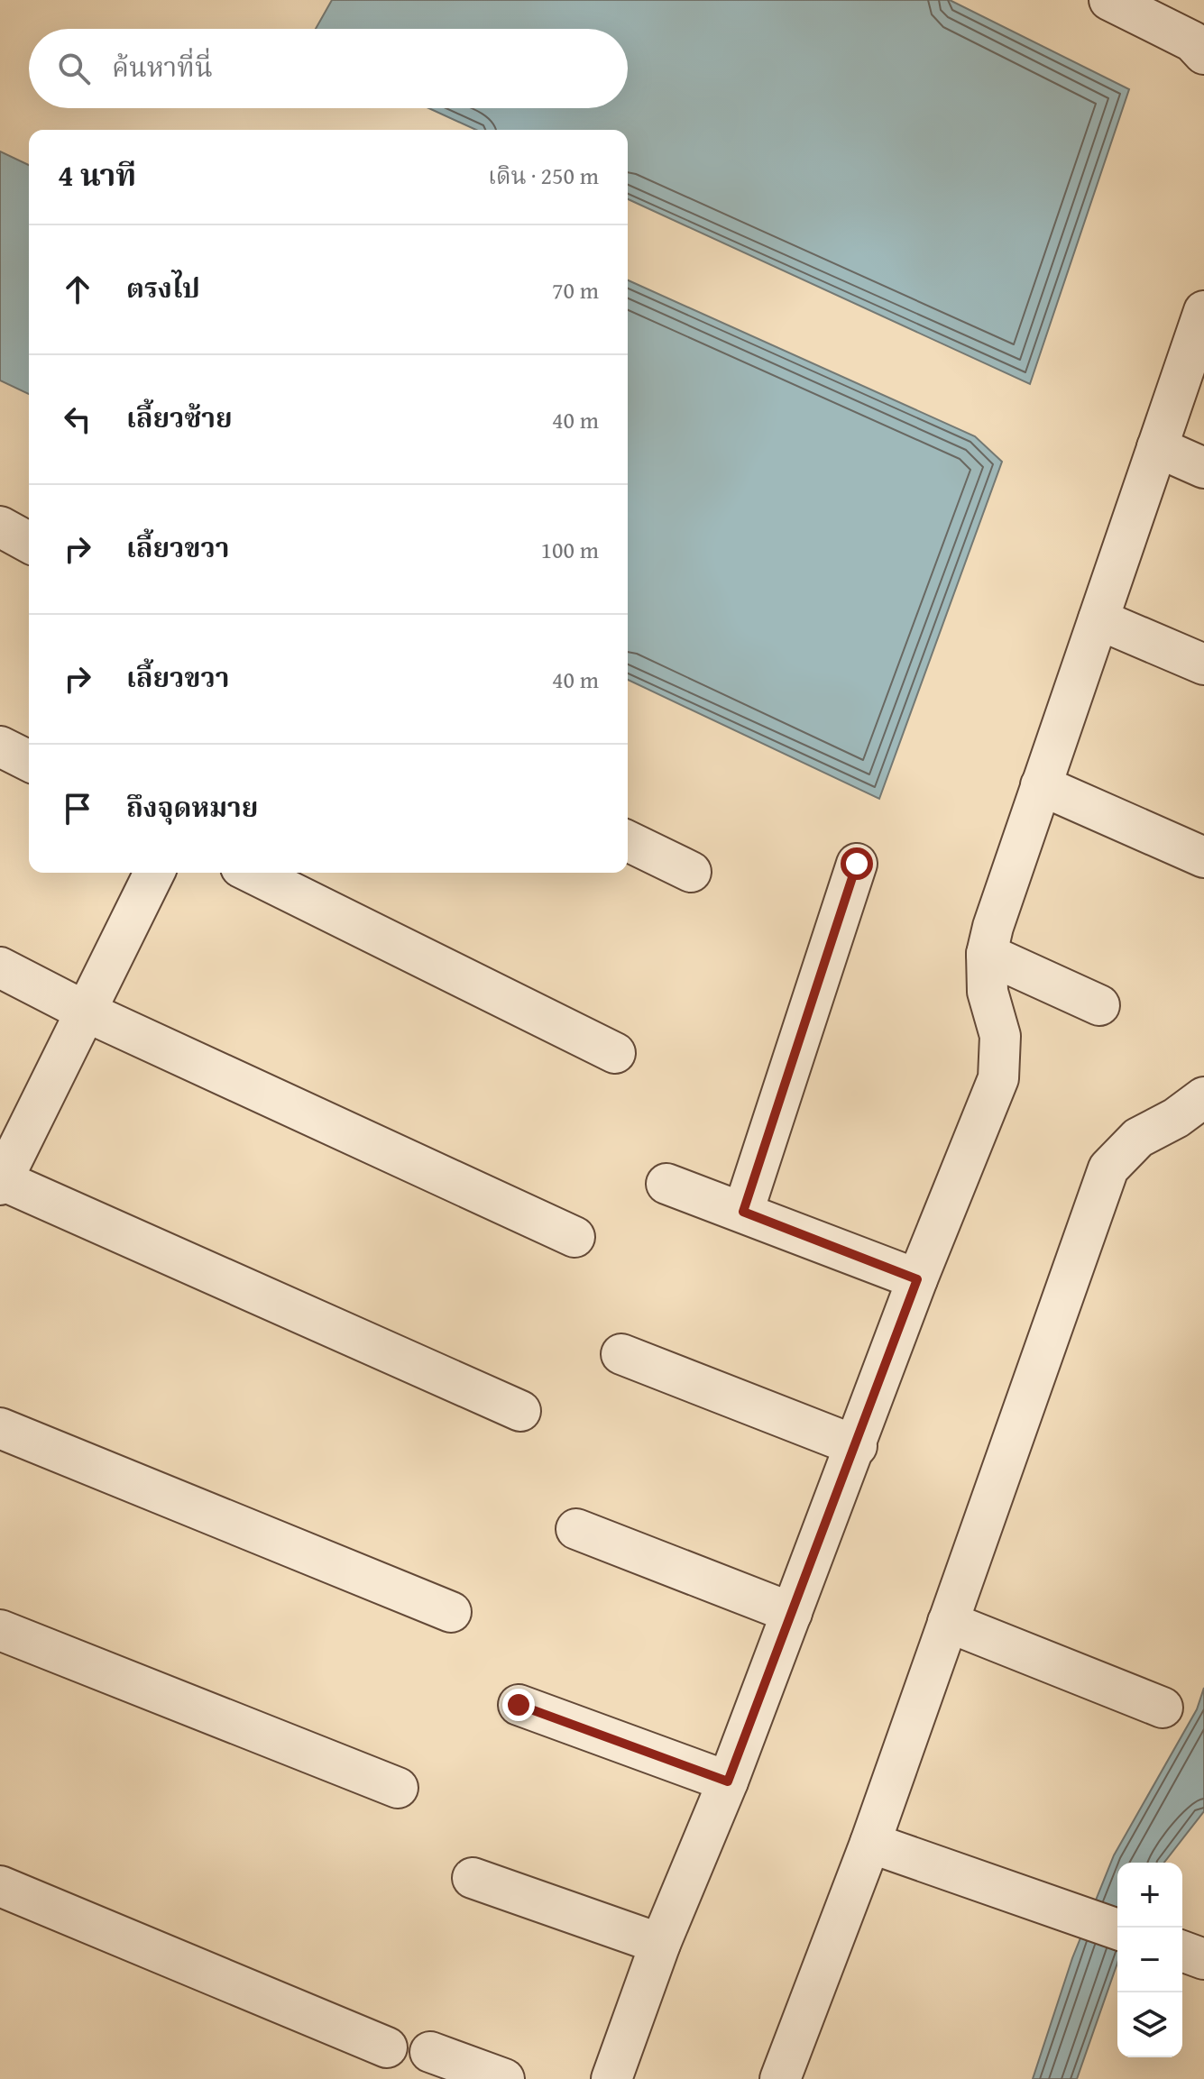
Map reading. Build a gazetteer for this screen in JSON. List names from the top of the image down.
{
  "page": {
    "search": "ค้นหาที่นี่",
    "heading": ["4 นาที", "เดิน · 250 m"],
    "list": [
      ["ตรงไป", "70 m"],
      ["เลี้ยวซ้าย", "40 m"],
      ["เลี้ยวขวา", "100 m"],
      ["เลี้ยวขวา", "40 m"],
      "ถึงจุดหมาย"
    ],
    "map_buttons": ["+", "−"]
  }
}
